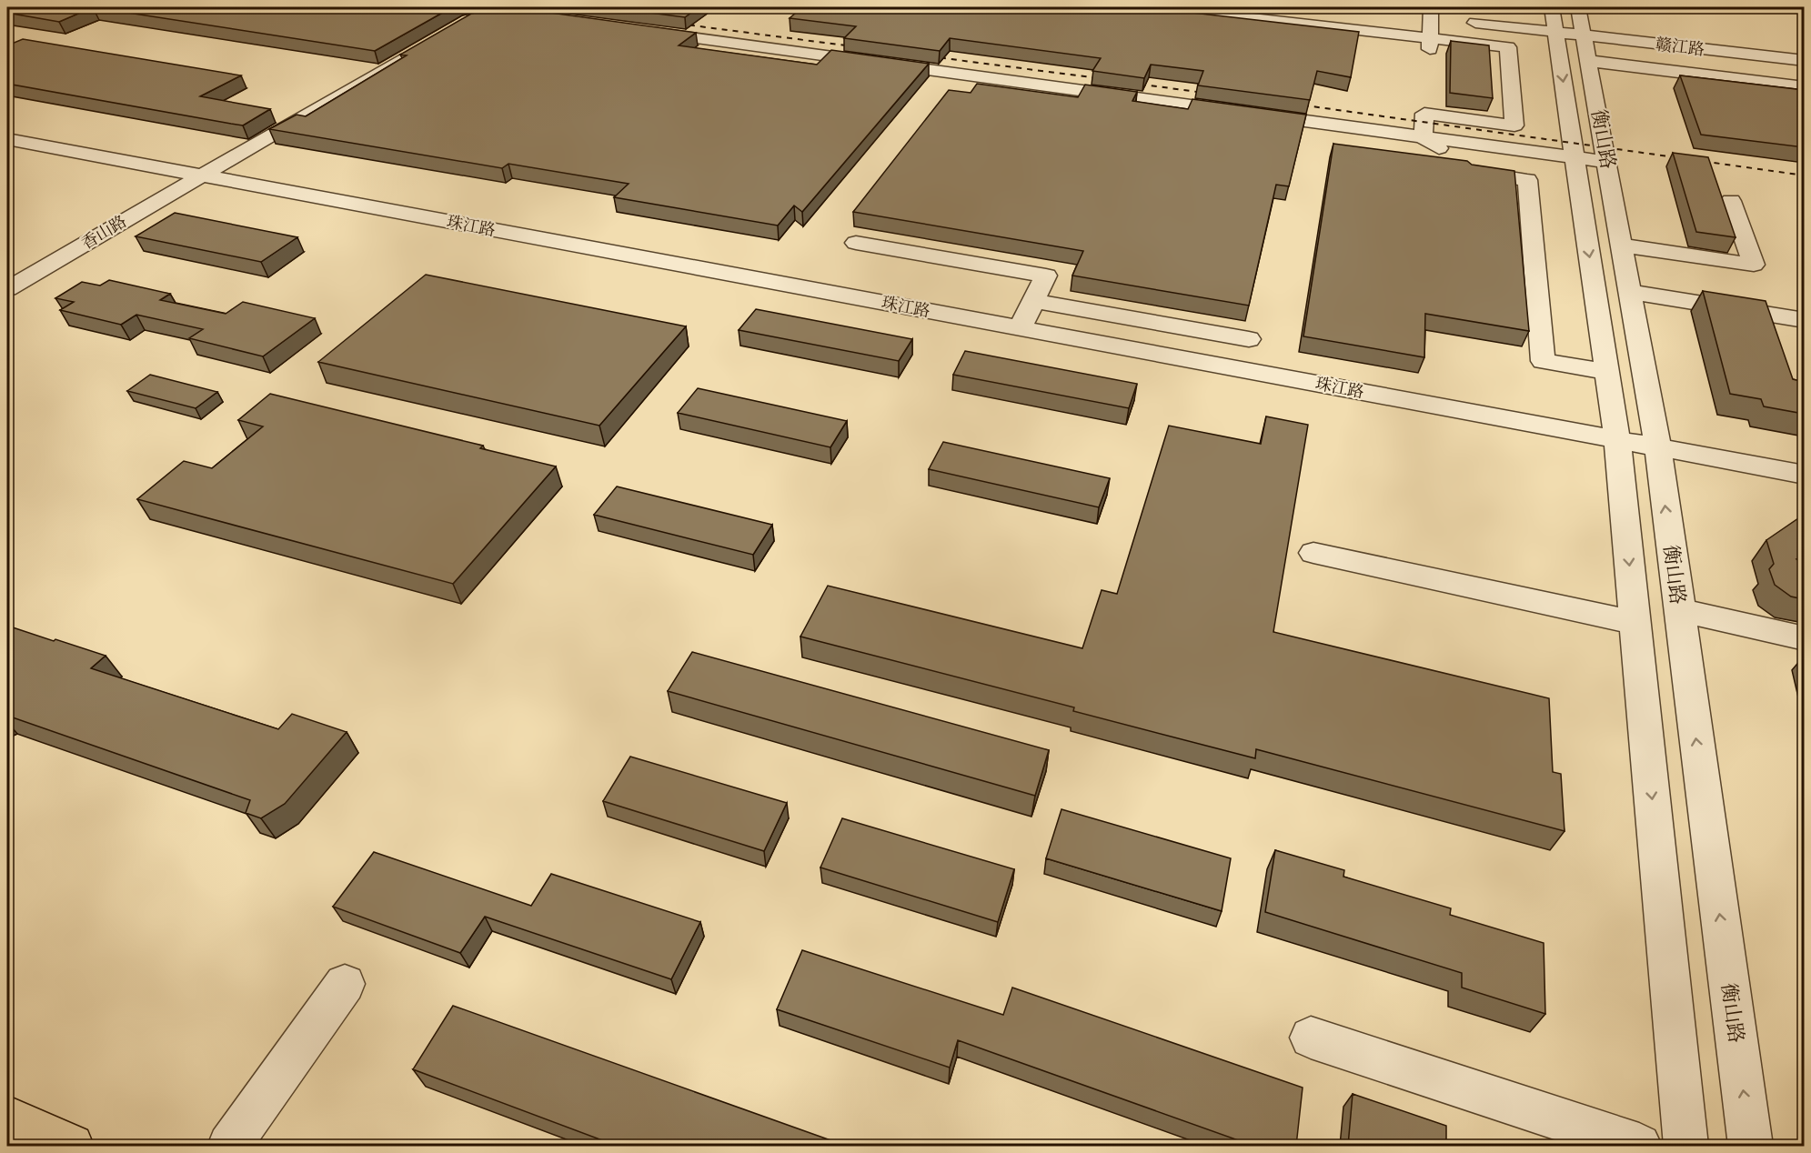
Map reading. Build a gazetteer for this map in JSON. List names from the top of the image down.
{
  "streets": {
    "street": [
      "赣江路",
      "衡山路",
      "珠江路",
      "香山路"
    ]
  },
  "crossings": [
    ["赣江路", "衡山路"],
    ["衡山路", "珠江路"],
    ["珠江路", "香山路"]
  ]
}
